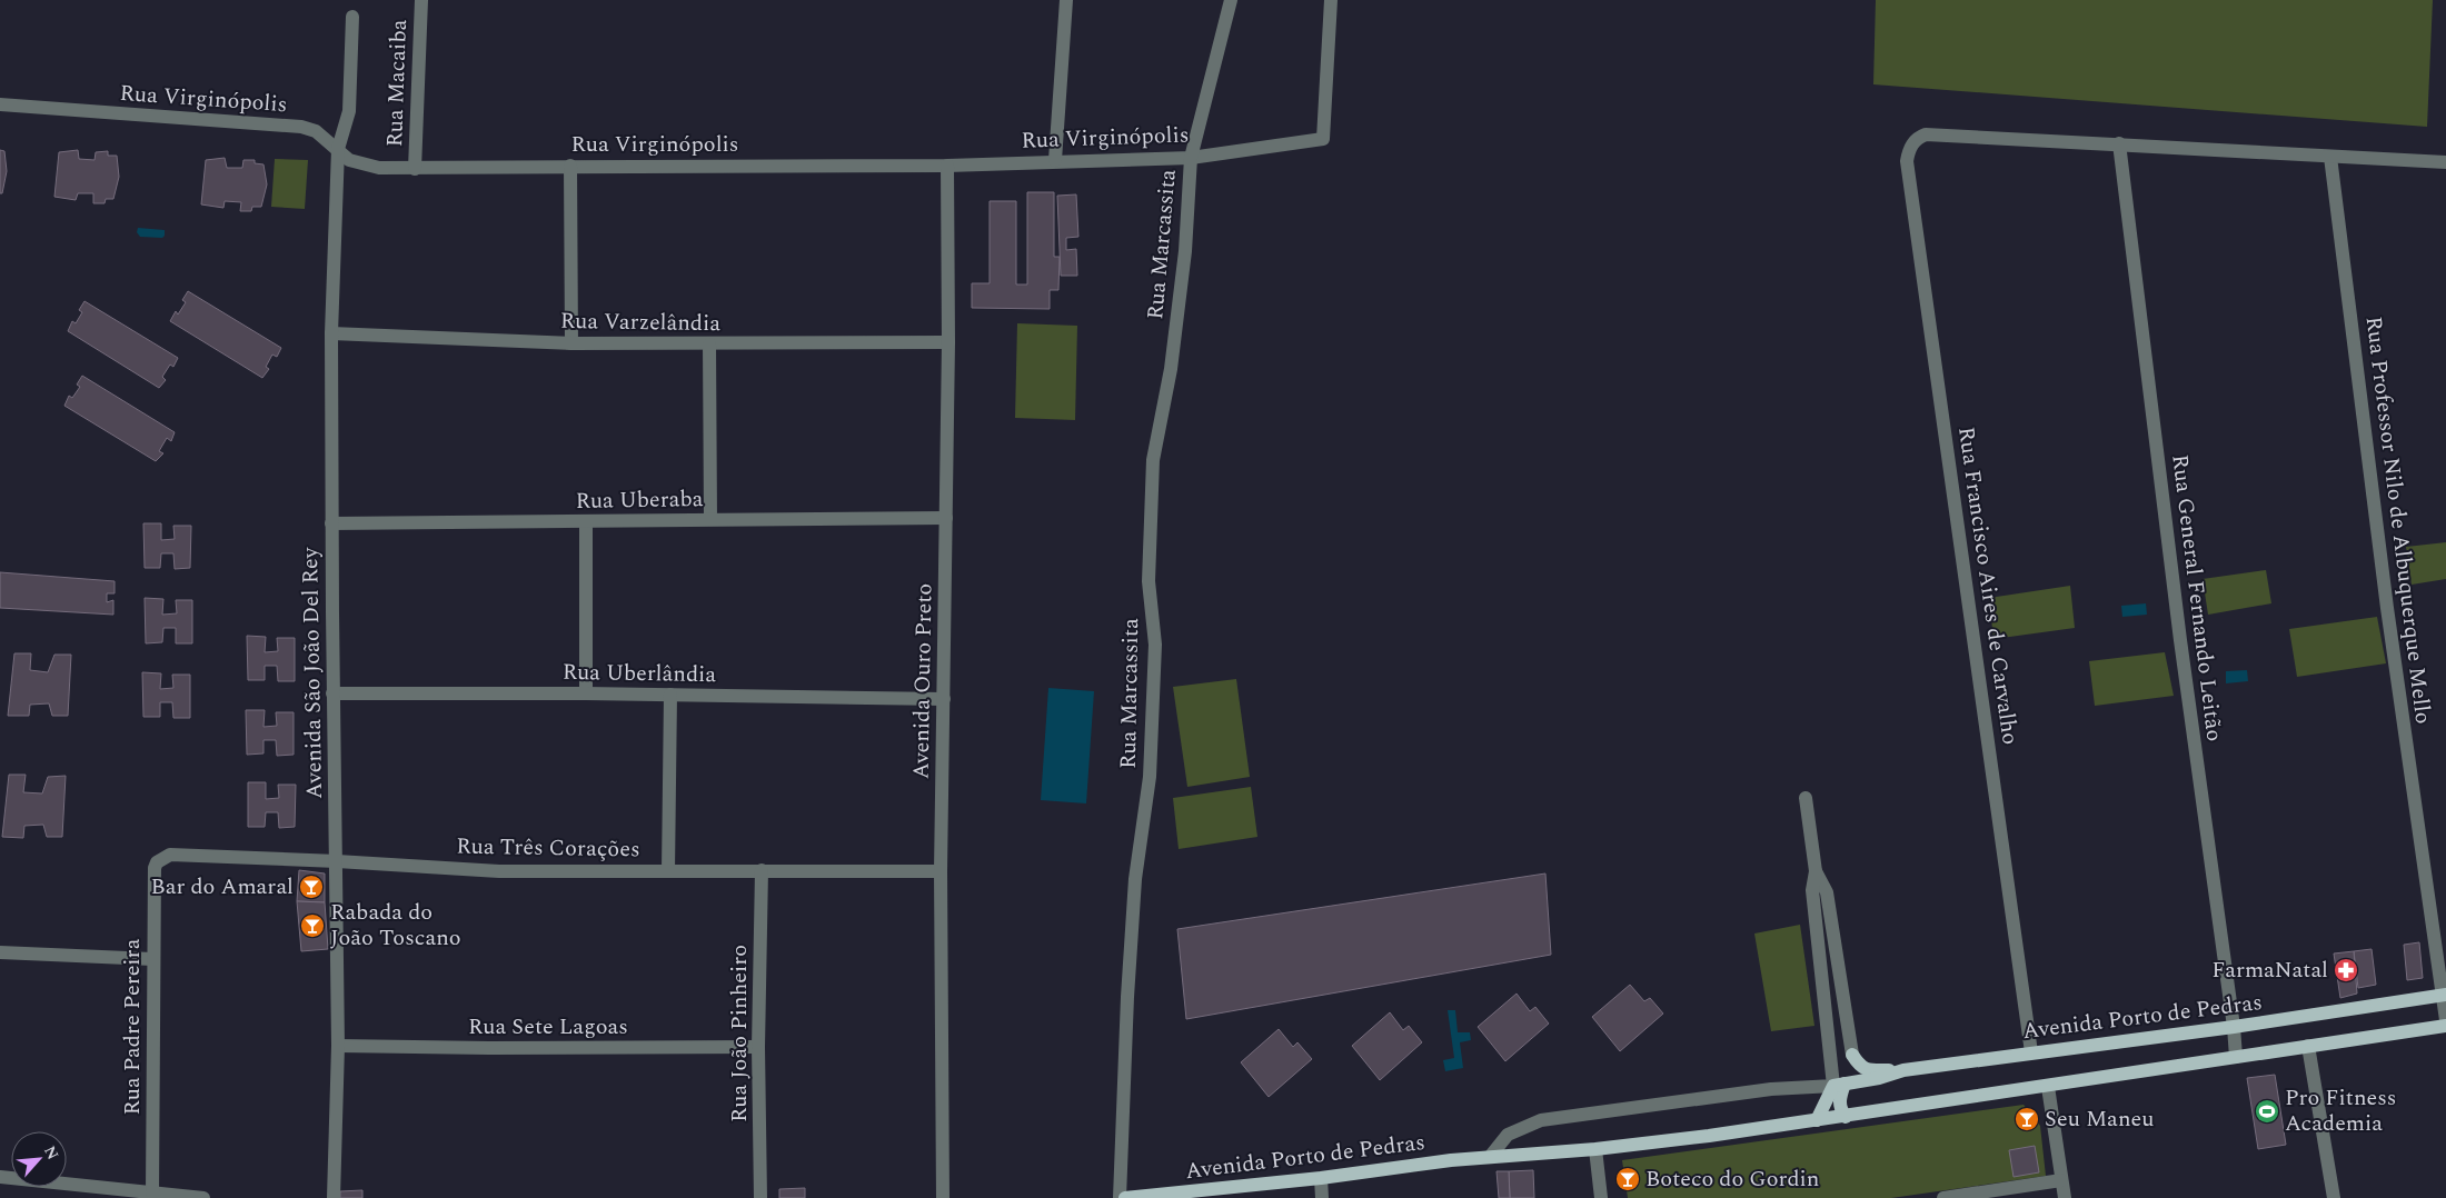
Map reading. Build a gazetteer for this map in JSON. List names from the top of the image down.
{
  "streets": {
    "main road": ["Avenida Porto de Pedras"],
    "street": [
      "Rua Macaiba",
      "Rua Virginópolis",
      "Rua Marcassita",
      "Rua Varzelândia",
      "Rua Uberaba",
      "Rua Professor Nilo de Albuquerque Mello",
      "Rua Francisco Aires de Carvalho",
      "Rua General Fernando Leitão",
      "Avenida São João Del Rey",
      "Rua Uberlândia",
      "Avenida Ouro Preto",
      "Rua Três Corações",
      "Rua Padre Pereira",
      "Rua Sete Lagoas",
      "Rua João Pinheiro"
    ]
  },
  "crossings": [
    ["Rua Macaiba", "Rua Virginópolis"],
    ["Rua Virginópolis", "Rua Marcassita"],
    ["Rua Virginópolis", "Avenida São João Del Rey"],
    ["Rua Virginópolis", "Avenida Ouro Preto"],
    ["Rua Varzelândia", "Avenida São João Del Rey"],
    ["Rua Varzelândia", "Avenida Ouro Preto"],
    ["Rua Uberaba", "Avenida São João Del Rey"],
    ["Rua Uberaba", "Avenida Ouro Preto"],
    ["Rua Professor Nilo de Albuquerque Mello", "Avenida Porto de Pedras"],
    ["Rua Francisco Aires de Carvalho", "Rua General Fernando Leitão"],
    ["Rua Francisco Aires de Carvalho", "Avenida Porto de Pedras"],
    ["Rua General Fernando Leitão", "Avenida Porto de Pedras"],
    ["Avenida São João Del Rey", "Rua Uberlândia"],
    ["Avenida São João Del Rey", "Rua Três Corações"],
    ["Avenida São João Del Rey", "Rua Sete Lagoas"],
    ["Rua Uberlândia", "Avenida Ouro Preto"],
    ["Avenida Ouro Preto", "Rua Três Corações"],
    ["Rua Três Corações", "Rua Padre Pereira"],
    ["Rua Três Corações", "Rua João Pinheiro"],
    ["Rua Sete Lagoas", "Rua João Pinheiro"]
  ],
  "places": {
    "bar": [
      "Bar do Amaral",
      "Rabada do João Toscano",
      "Seu Maneu",
      "Boteco do Gordin"
    ],
    "pharmacy": ["FarmaNatal"],
    "sports": ["Pro Fitness Academia"]
  },
  "north": "top right"
}
